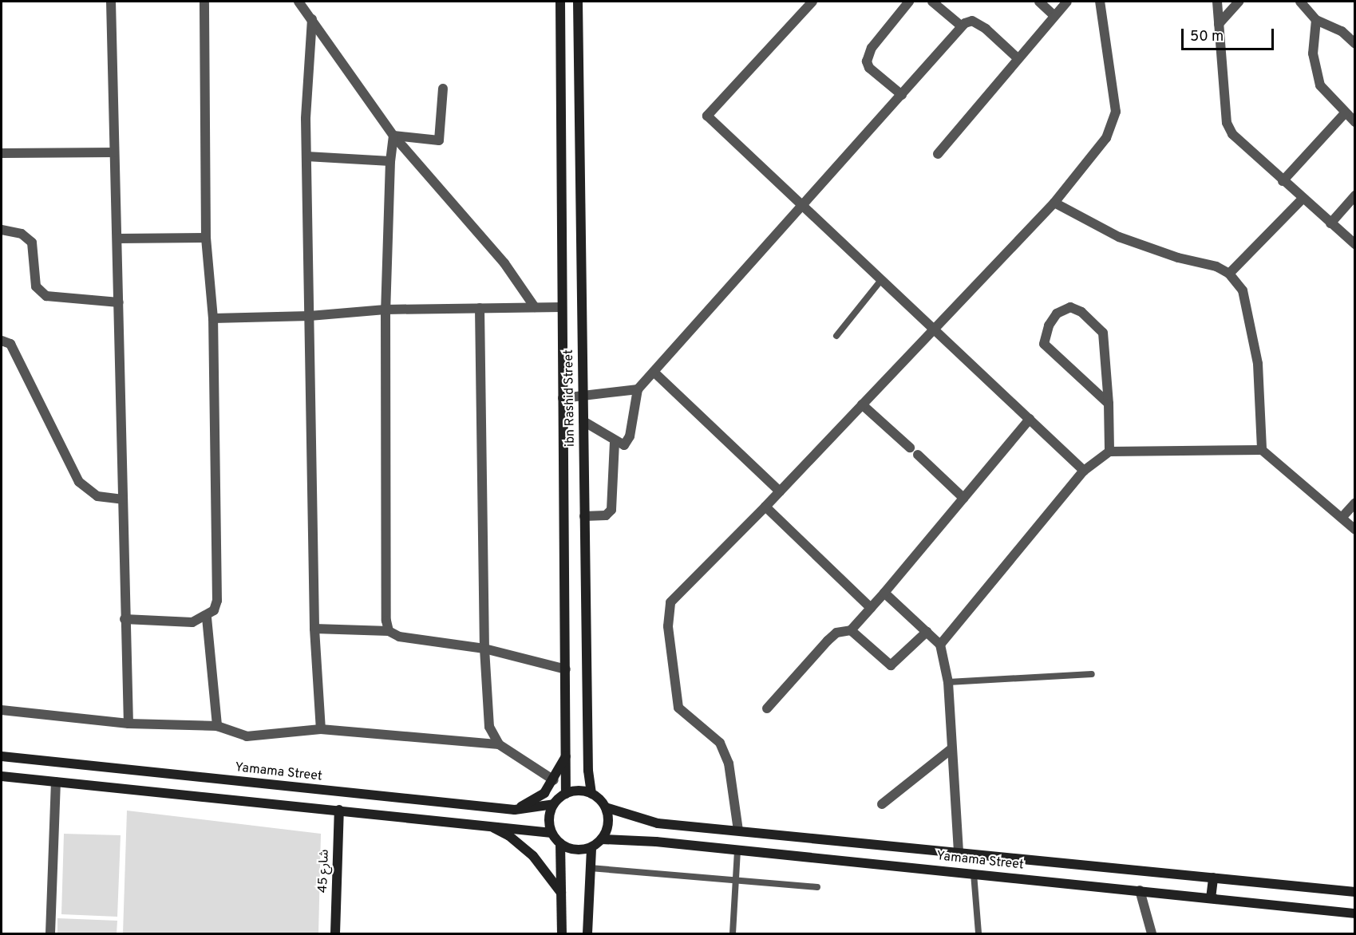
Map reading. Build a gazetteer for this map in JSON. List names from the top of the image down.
{
  "streets": {
    "main road": ["ibn Rashid Street", "Yamama Street", "شارع 45"]
  },
  "crossings": [
    ["ibn Rashid Street", "Yamama Street"]
  ],
  "scale_bar": "50 m"
}
